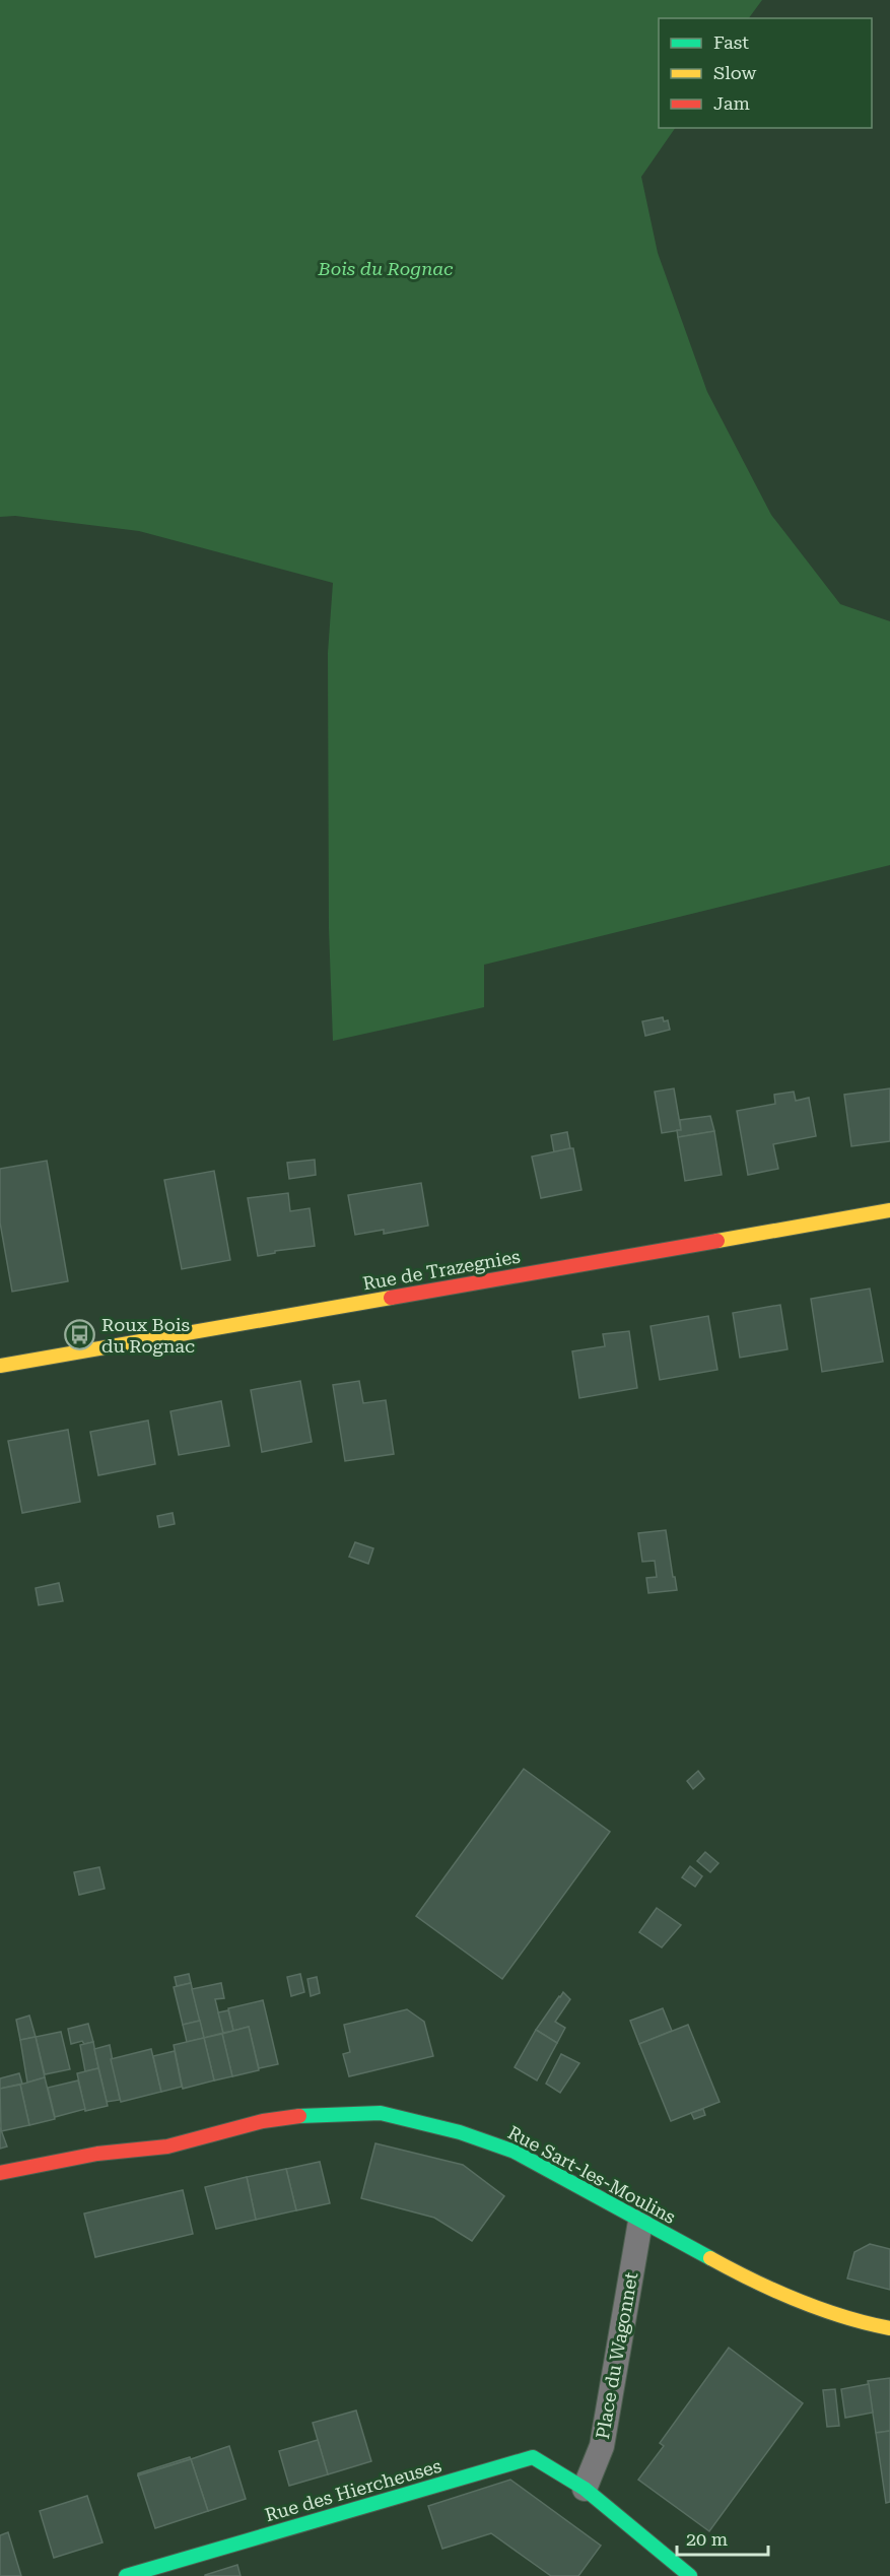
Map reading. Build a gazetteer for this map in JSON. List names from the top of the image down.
{
  "streets": {
    "street": [
      "Rue de Trazegnies",
      "Rue Sart-les-Moulins",
      "Place du Wagonnet",
      "Rue des Hiercheuses"
    ]
  },
  "crossings": [
    ["Rue Sart-les-Moulins", "Place du Wagonnet"],
    ["Place du Wagonnet", "Rue des Hiercheuses"]
  ],
  "parks": ["Bois du Rognac"],
  "places": {
    "bus stop": ["Roux Bois du Rognac"]
  },
  "legend": ["Fast", "Slow", "Jam"],
  "scale_bar": "20 m"
}
